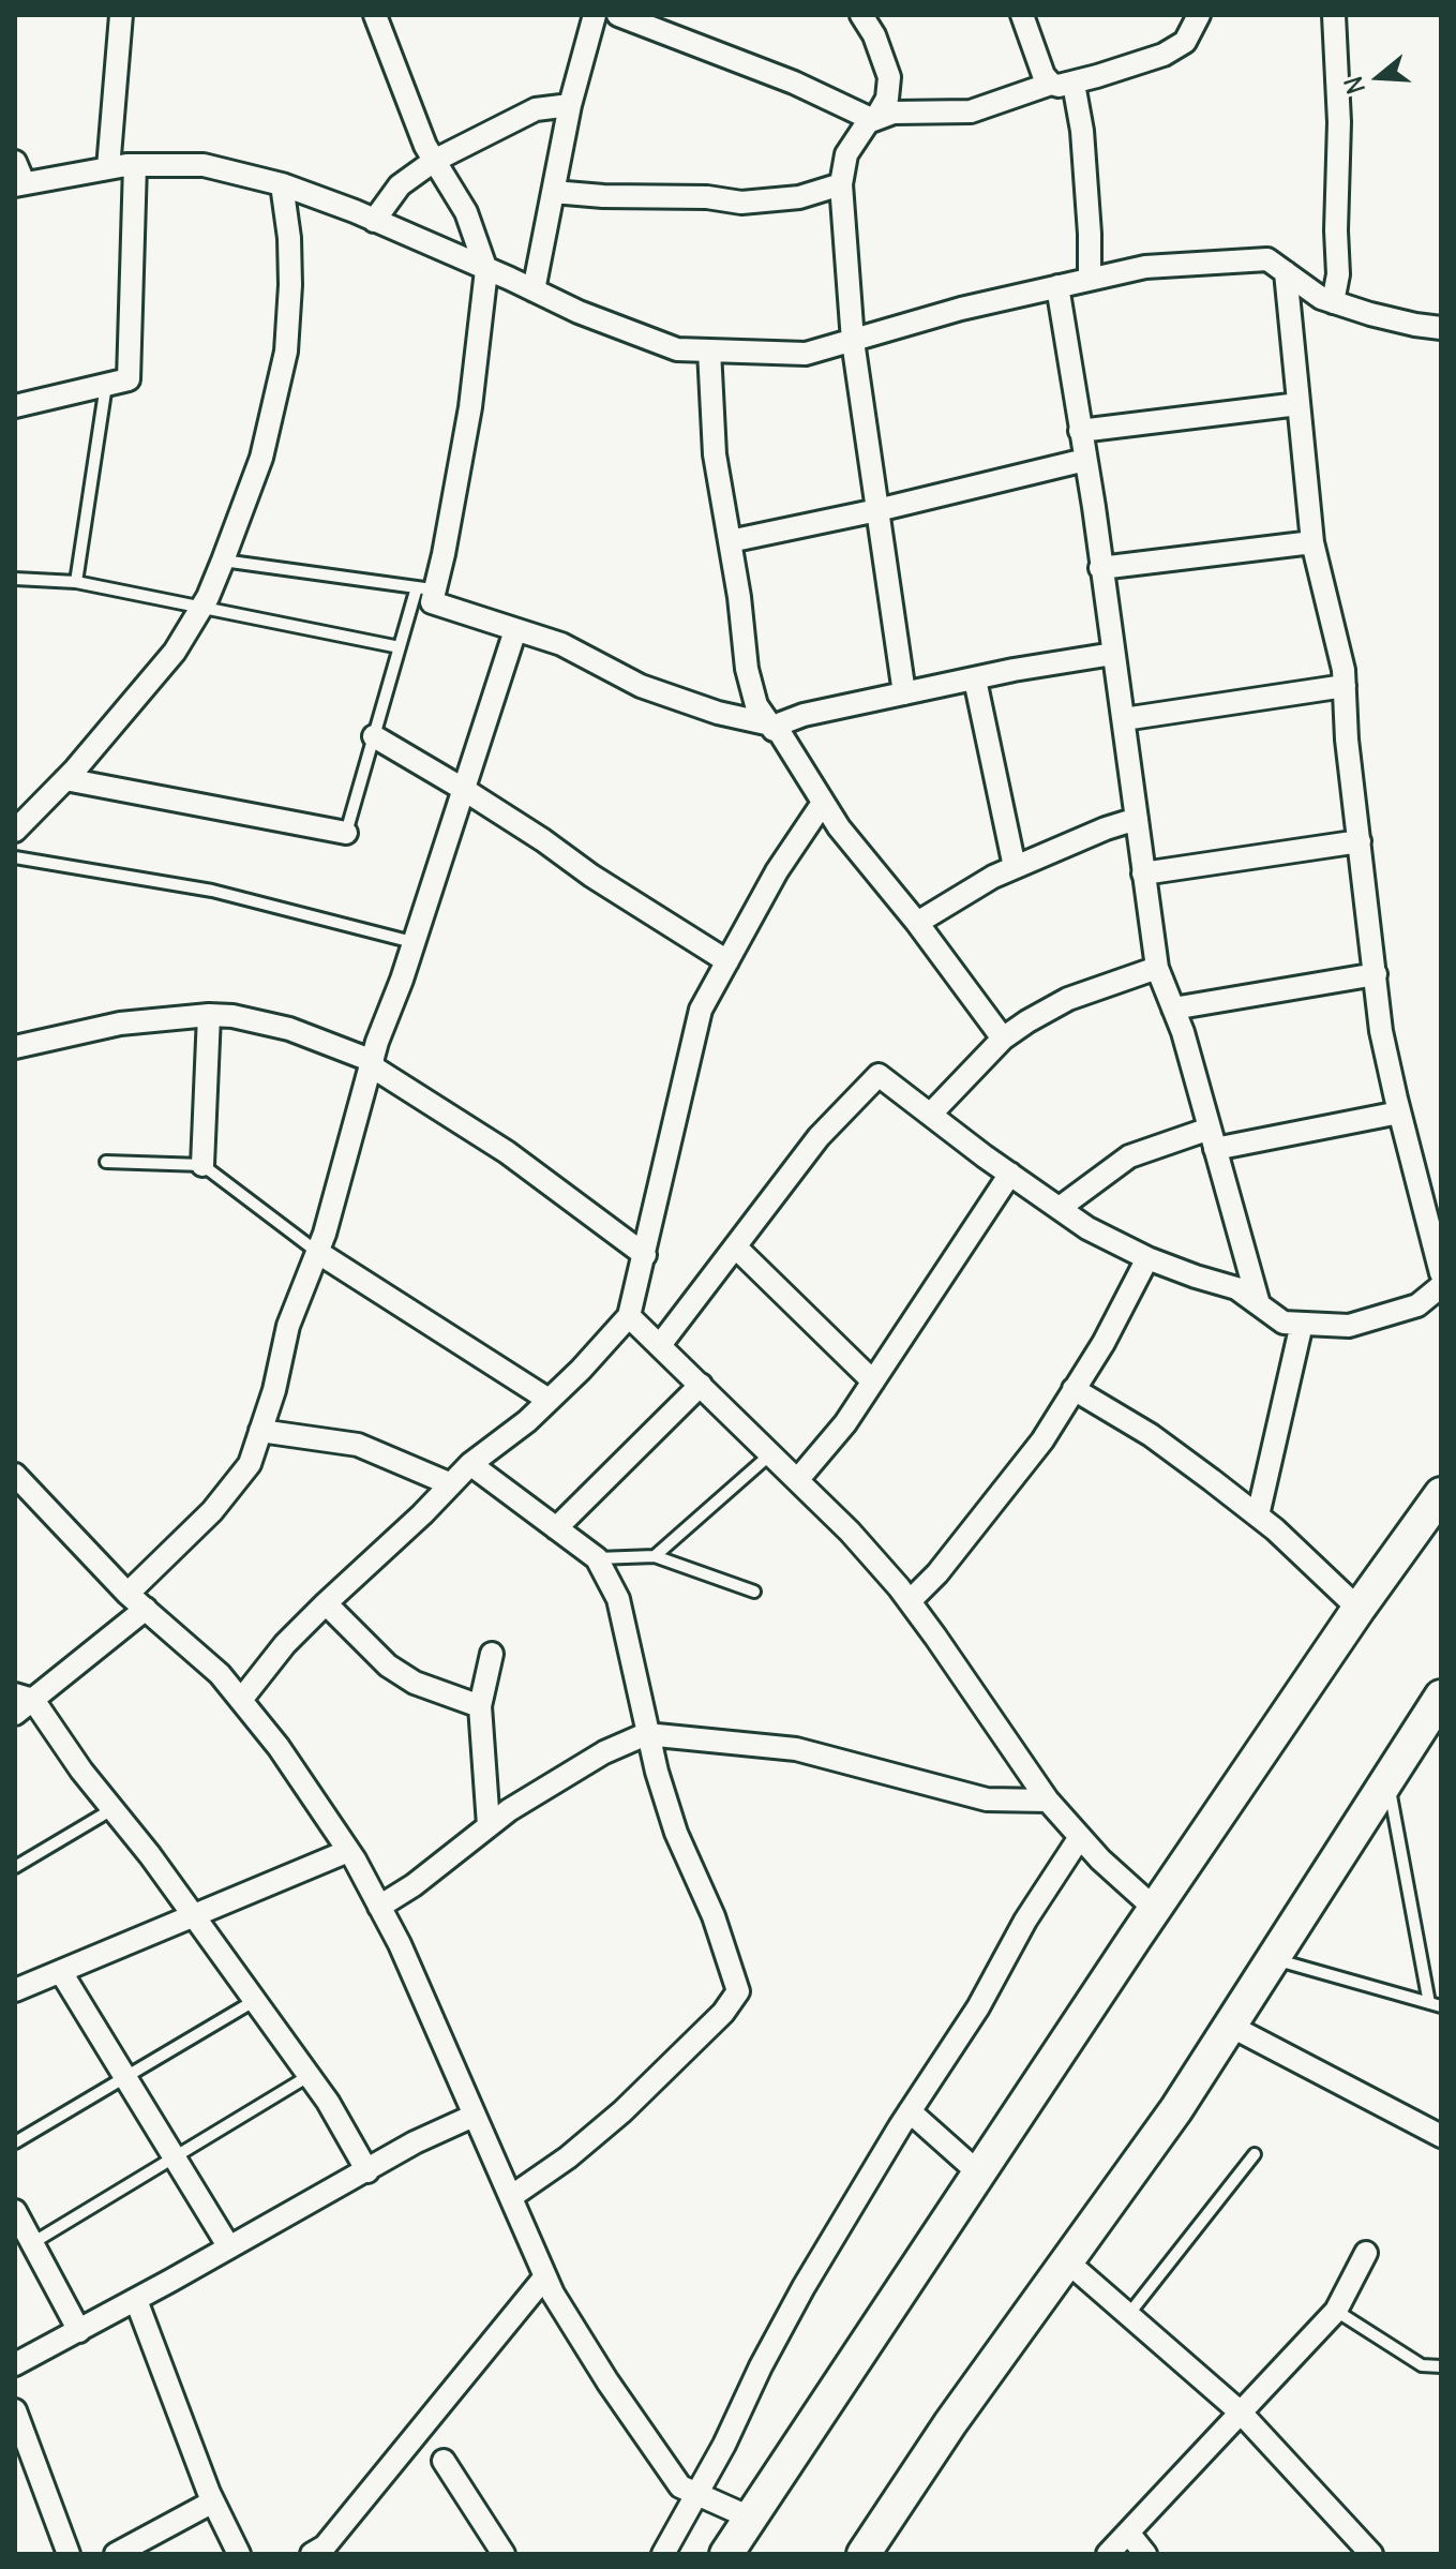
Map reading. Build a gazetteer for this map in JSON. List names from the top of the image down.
{
  "north": "left"
}
